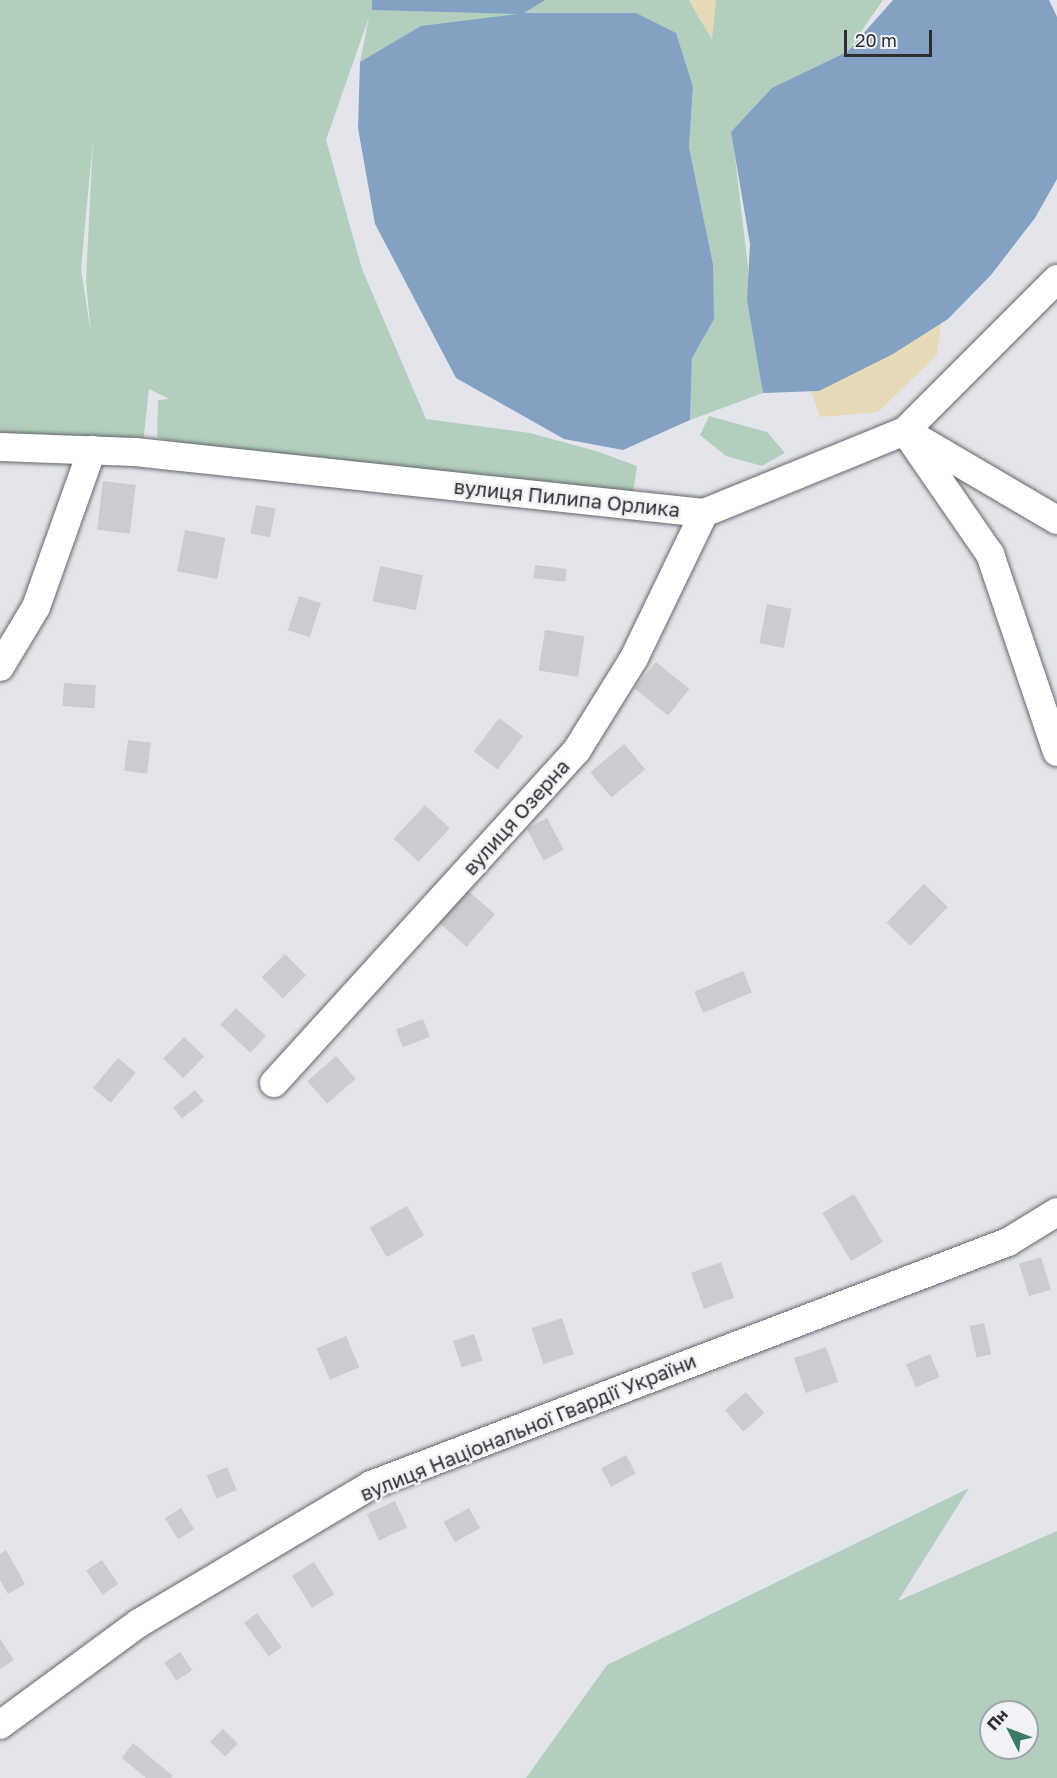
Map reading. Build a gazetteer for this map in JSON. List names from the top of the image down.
{
  "streets": {
    "street": ["вулиця Пилипа Орлика", "вулиця Озерна", "вулиця Національної Гвардії України"]
  },
  "crossings": [
    ["вулиця Пилипа Орлика", "вулиця Озерна"]
  ],
  "scale_bar": "20 m",
  "north": "top left"
}
